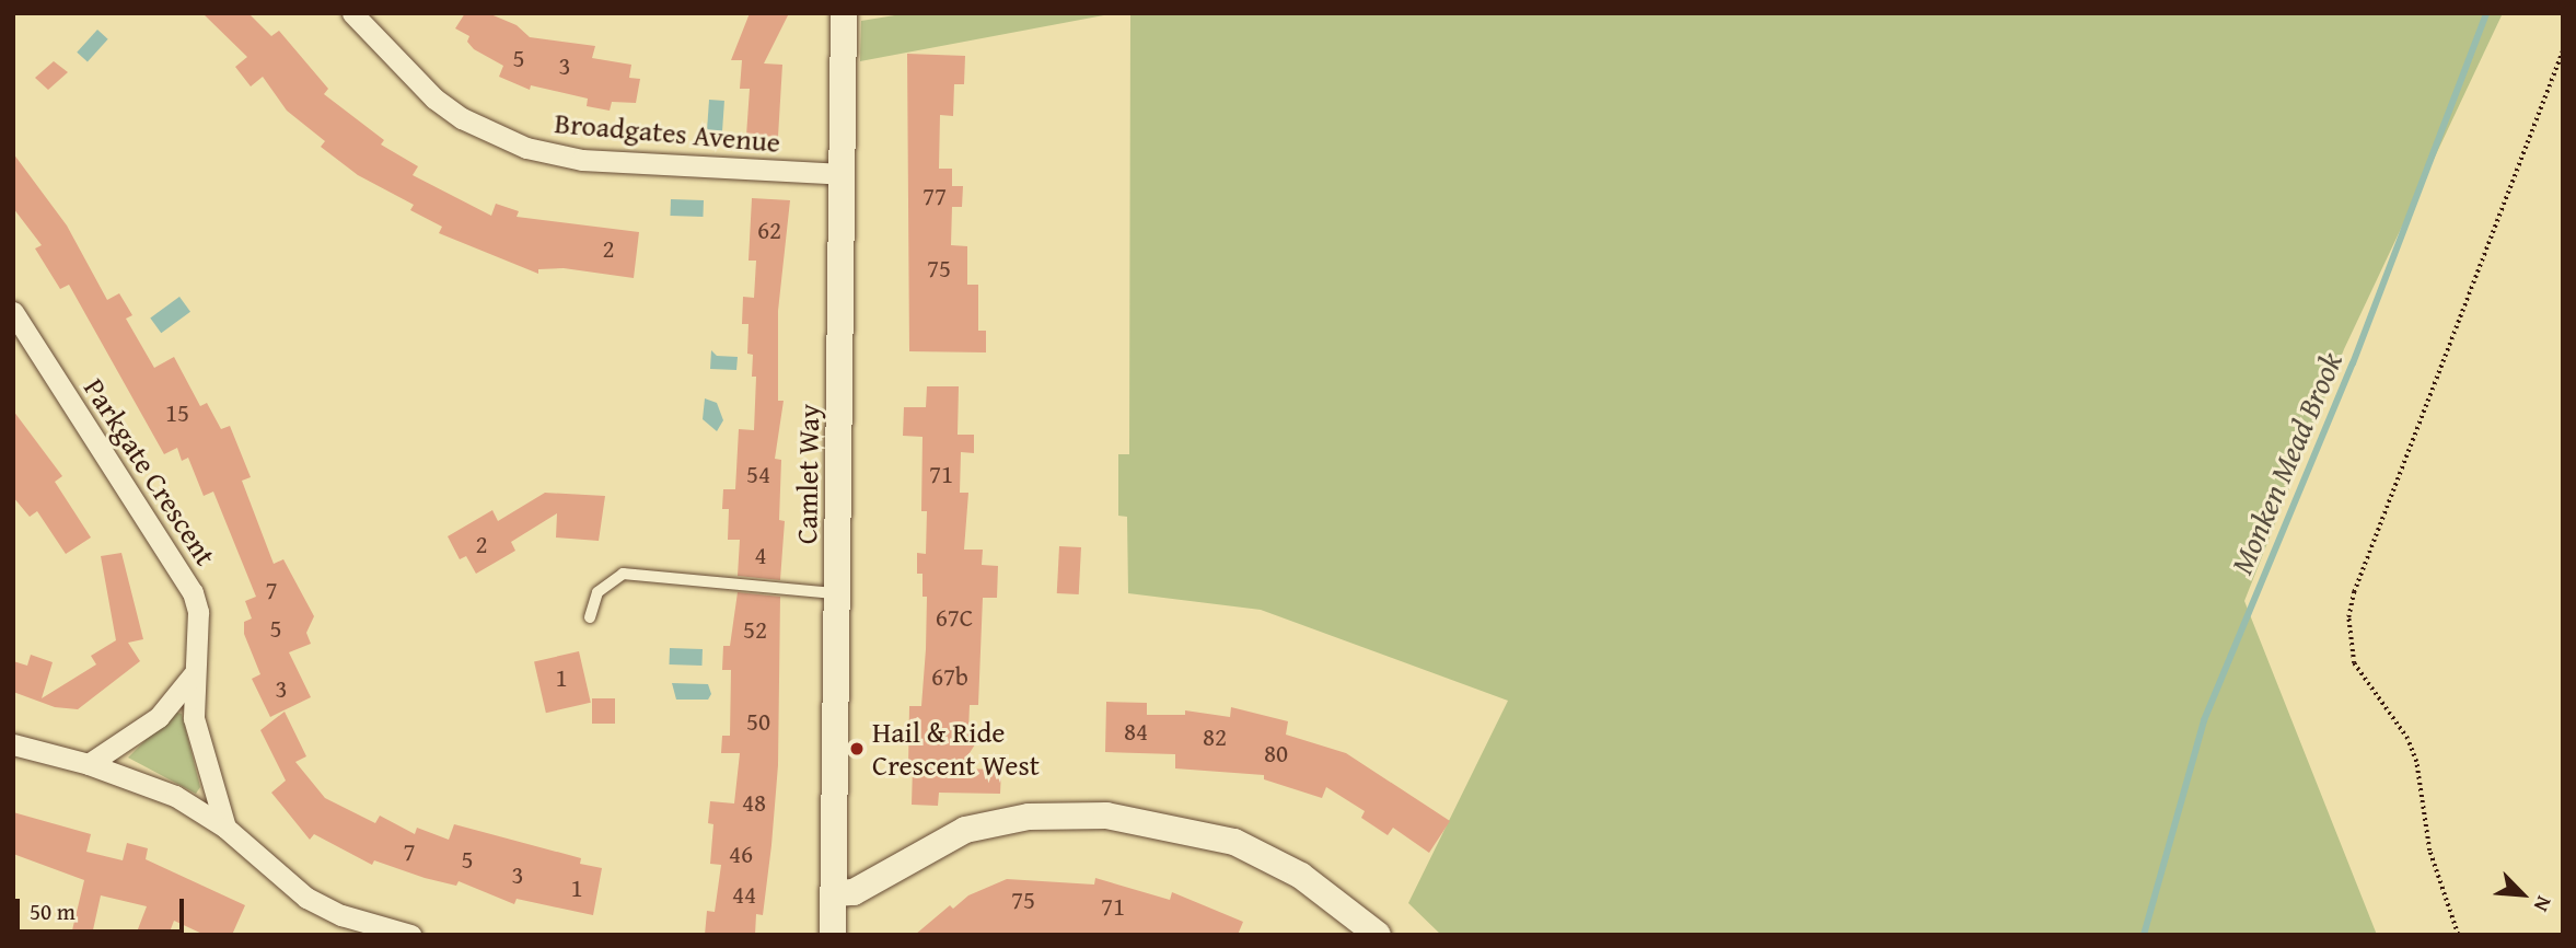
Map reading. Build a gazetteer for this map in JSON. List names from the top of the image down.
{
  "streets": {
    "street": ["Broadgates Avenue", "Parkgate Crescent", "Camlet Way"]
  },
  "crossings": [
    ["Broadgates Avenue", "Camlet Way"]
  ],
  "water": ["Monken Mead Brook"],
  "places": ["Hail & Ride Crescent West"],
  "house_numbers": [
    "5",
    "3",
    "77",
    "62",
    "2",
    "75",
    "15",
    "54",
    "71",
    "2",
    "4",
    "7",
    "67C",
    "5",
    "52",
    "67b",
    "1",
    "3",
    "50",
    "84",
    "82",
    "80",
    "48",
    "7",
    "46",
    "5",
    "3",
    "1",
    "44",
    "75",
    "71"
  ],
  "scale_bar": "50 m",
  "north": "bottom right"
}
